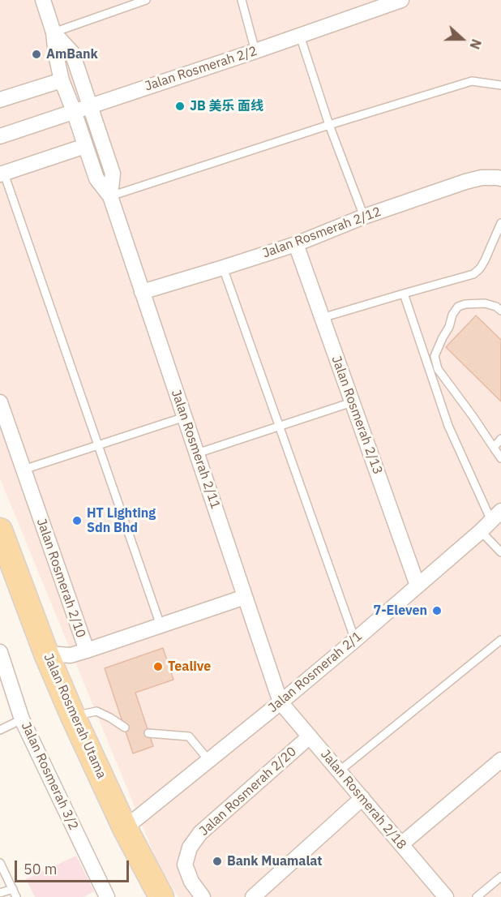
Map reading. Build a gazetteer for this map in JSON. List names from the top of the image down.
{
  "streets": {
    "main road": ["Jalan Rosmerah Utama"],
    "street": [
      "Jalan Rosmerah 2/2",
      "Jalan Rosmerah 2/12",
      "Jalan Rosmerah 2/13",
      "Jalan Rosmerah 2/11",
      "Jalan Rosmerah 2/10",
      "Jalan Rosmerah 2/1",
      "Jalan Rosmerah 3/2",
      "Jalan Rosmerah 2/20",
      "Jalan Rosmerah 2/18"
    ]
  },
  "crossings": [
    ["Jalan Rosmerah 2/2", "Jalan Rosmerah 2/11"],
    ["Jalan Rosmerah 2/12", "Jalan Rosmerah 2/13"],
    ["Jalan Rosmerah 2/12", "Jalan Rosmerah 2/11"],
    ["Jalan Rosmerah 2/13", "Jalan Rosmerah 2/1"],
    ["Jalan Rosmerah 2/11", "Jalan Rosmerah 2/10"],
    ["Jalan Rosmerah 2/11", "Jalan Rosmerah 2/1"],
    ["Jalan Rosmerah 2/11", "Jalan Rosmerah 2/18"],
    ["Jalan Rosmerah 2/1", "Jalan Rosmerah Utama"],
    ["Jalan Rosmerah 2/1", "Jalan Rosmerah 2/18"],
    ["Jalan Rosmerah 2/20", "Jalan Rosmerah 2/18"]
  ],
  "places": [
    "AmBank",
    "JB 美乐 面线",
    "HT Lighting Sdn Bhd",
    "7-Eleven",
    "Tealive",
    "Bank Muamalat"
  ],
  "scale_bar": "50 m",
  "north": "right"
}
